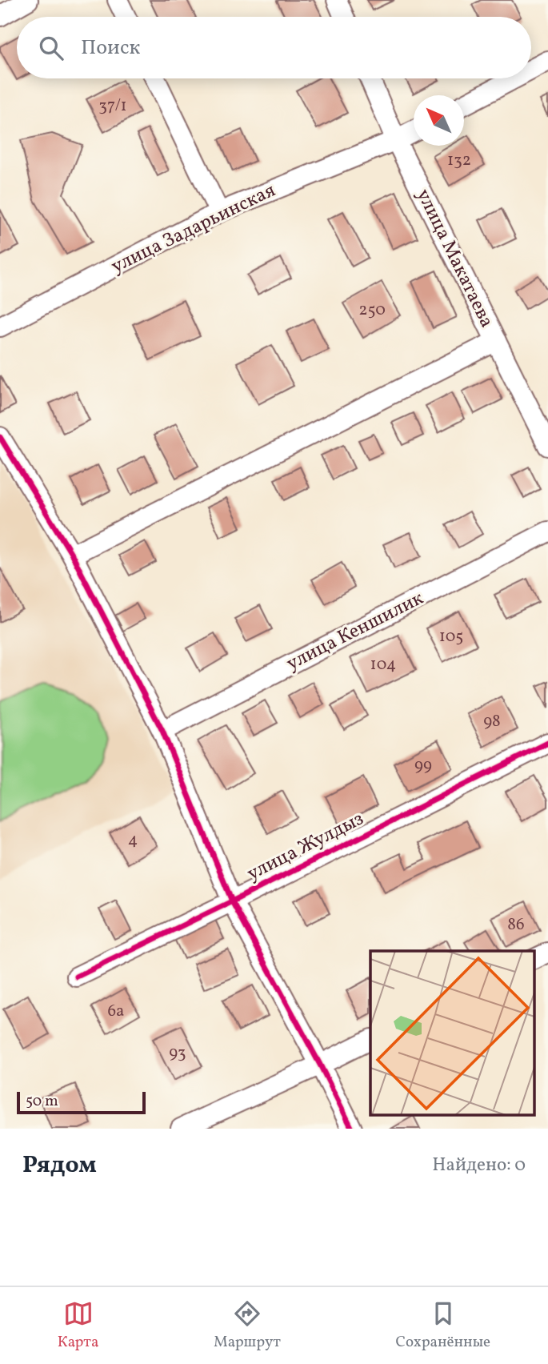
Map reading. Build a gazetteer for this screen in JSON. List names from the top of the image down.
{
  "streets": {
    "street": [
      "улица Задарьинская",
      "улица Макатаева",
      "улица Кеншилик",
      "улица Жулдыз"
    ]
  },
  "crossings": [
    ["улица Задарьинская", "улица Макатаева"]
  ],
  "house_numbers": [
    "37/1",
    "132",
    "250",
    "105",
    "104",
    "98",
    "99",
    "4",
    "86",
    "6а",
    "93"
  ],
  "scale_bar": "50 m",
  "north": "top left",
  "page": {
    "search": "Поиск",
    "scale": "50 m",
    "heading": ["Рядом", "Найдено: 0"],
    "nav": ["Карта", "Маршрут", "Сохранённые"]
  }
}
